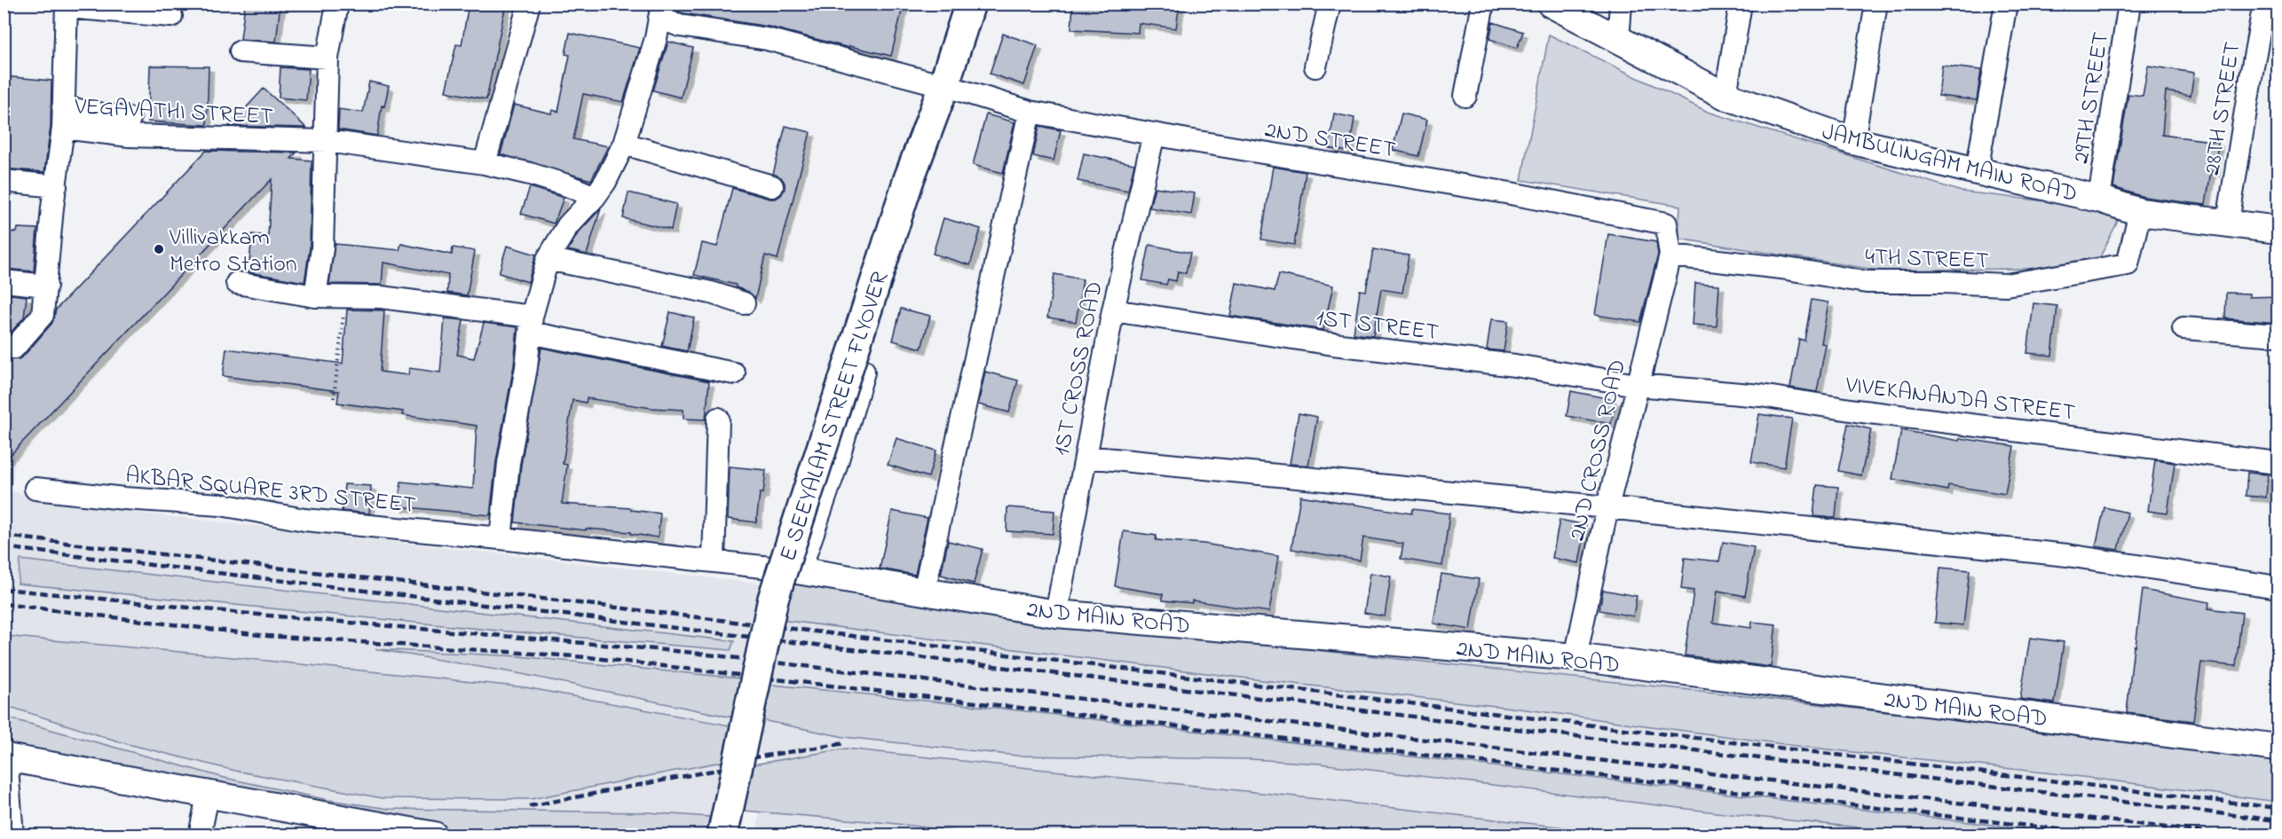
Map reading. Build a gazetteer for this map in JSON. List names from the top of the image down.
{
  "streets": {
    "main road": ["E SEEYALAM STREET FLYOVER"],
    "street": [
      "29TH STREET",
      "28TH STREET",
      "VEGAVATHI STREET",
      "2ND STREET",
      "JAMBULINGAM MAIN ROAD",
      "4TH STREET",
      "1ST STREET",
      "1ST CROSS ROAD",
      "VIVEKANANDA STREET",
      "2ND CROSS ROAD",
      "AKBAR SQUARE 3RD STREET",
      "2ND MAIN ROAD"
    ]
  },
  "crossings": [
    ["29TH STREET", "JAMBULINGAM MAIN ROAD"],
    ["28TH STREET", "JAMBULINGAM MAIN ROAD"],
    ["2ND STREET", "4TH STREET"],
    ["2ND STREET", "1ST CROSS ROAD"],
    ["2ND STREET", "2ND CROSS ROAD"],
    ["JAMBULINGAM MAIN ROAD", "4TH STREET"],
    ["4TH STREET", "2ND CROSS ROAD"],
    ["1ST STREET", "1ST CROSS ROAD"],
    ["1ST STREET", "VIVEKANANDA STREET"],
    ["1ST STREET", "2ND CROSS ROAD"],
    ["1ST CROSS ROAD", "2ND MAIN ROAD"],
    ["VIVEKANANDA STREET", "2ND CROSS ROAD"],
    ["2ND CROSS ROAD", "2ND MAIN ROAD"],
    ["AKBAR SQUARE 3RD STREET", "2ND MAIN ROAD"]
  ],
  "places": ["Villivakkam Metro Station"]
}
